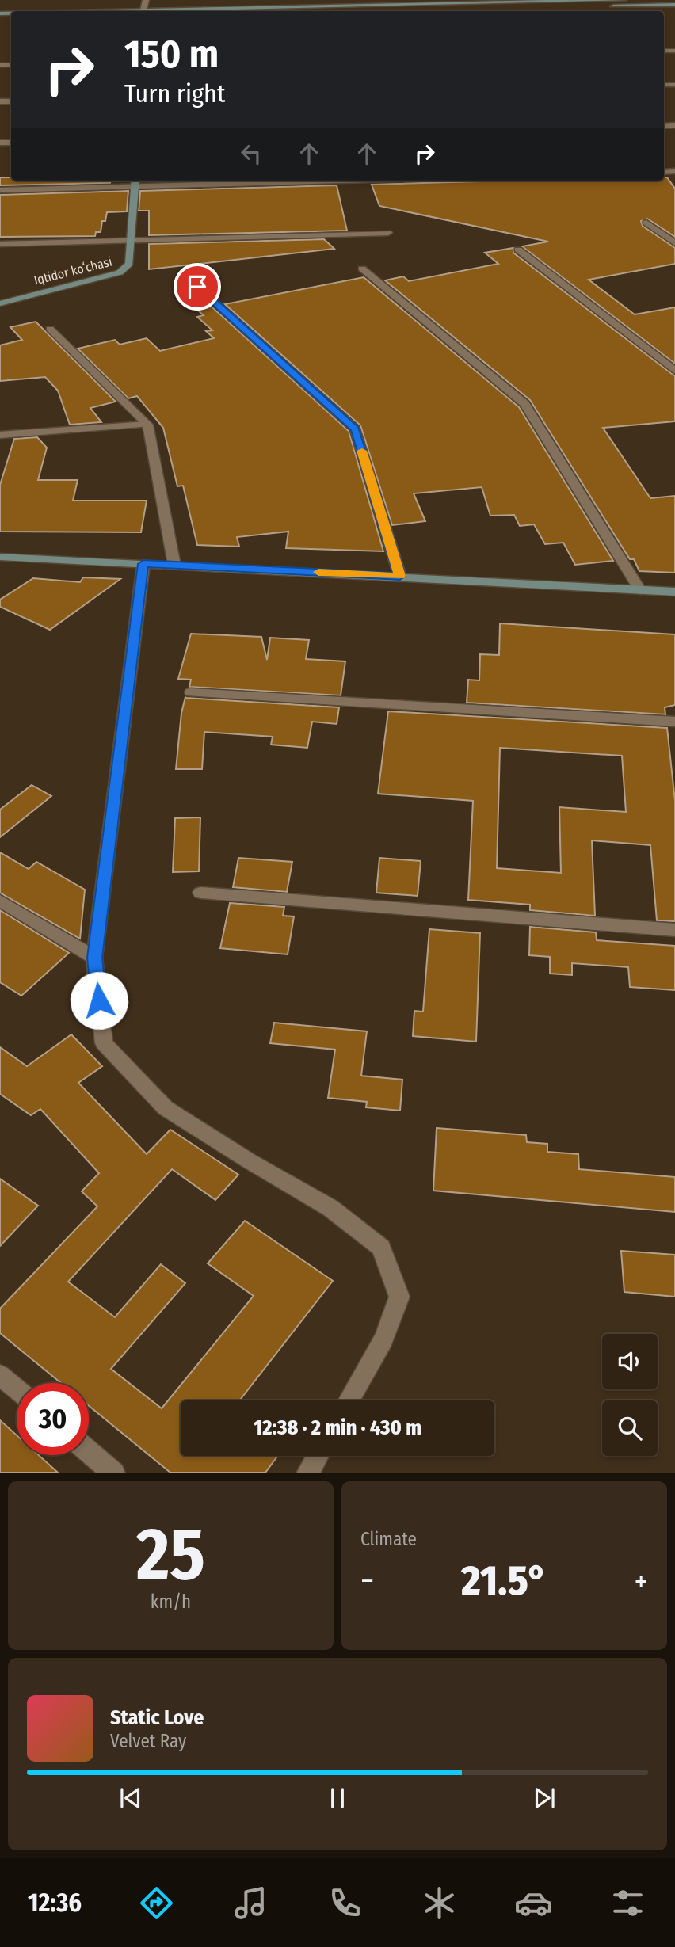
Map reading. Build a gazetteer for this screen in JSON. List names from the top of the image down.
{
  "streets": {
    "main road": ["Iqtidor koʻchasi"]
  },
  "page": {
    "turn": ["150 m", "Turn right"],
    "limit": "30",
    "trip": "12:38 · 2 min · 430 m",
    "tile": [
      ["25", "km/h"],
      "Climate"
    ],
    "heat": ["−", "21.5°", "+"],
    "song": ["Static Love", "Velvet Ray"],
    "tabs": "12:36"
  }
}
